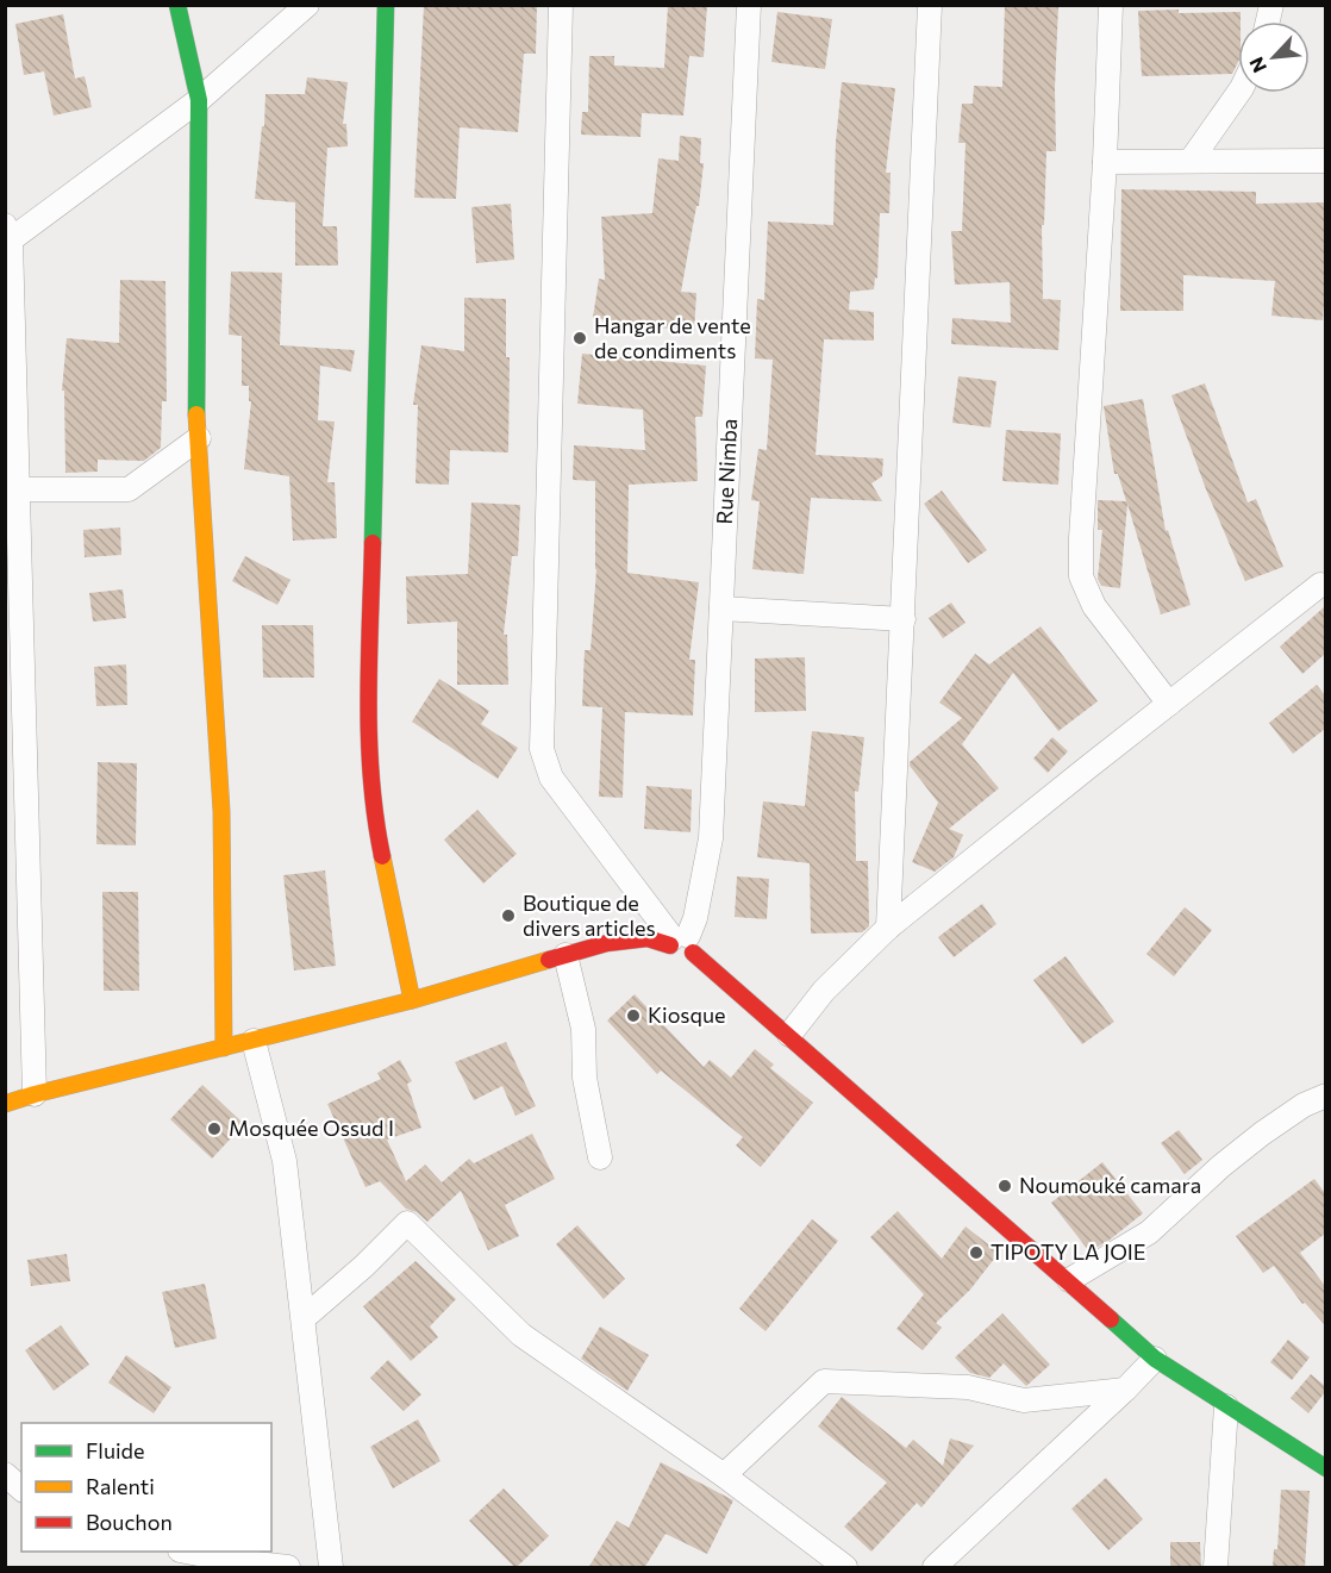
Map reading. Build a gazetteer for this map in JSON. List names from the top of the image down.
{
  "streets": {
    "street": ["Rue Nimba"]
  },
  "places": [
    "Hangar de vente de condiments",
    "Boutique de divers articles",
    "Kiosque",
    "Mosquée Ossud I",
    "Noumouké camara",
    "TIPOTY LA JOIE"
  ],
  "legend": ["Fluide", "Ralenti", "Bouchon"],
  "north": "bottom left"
}
